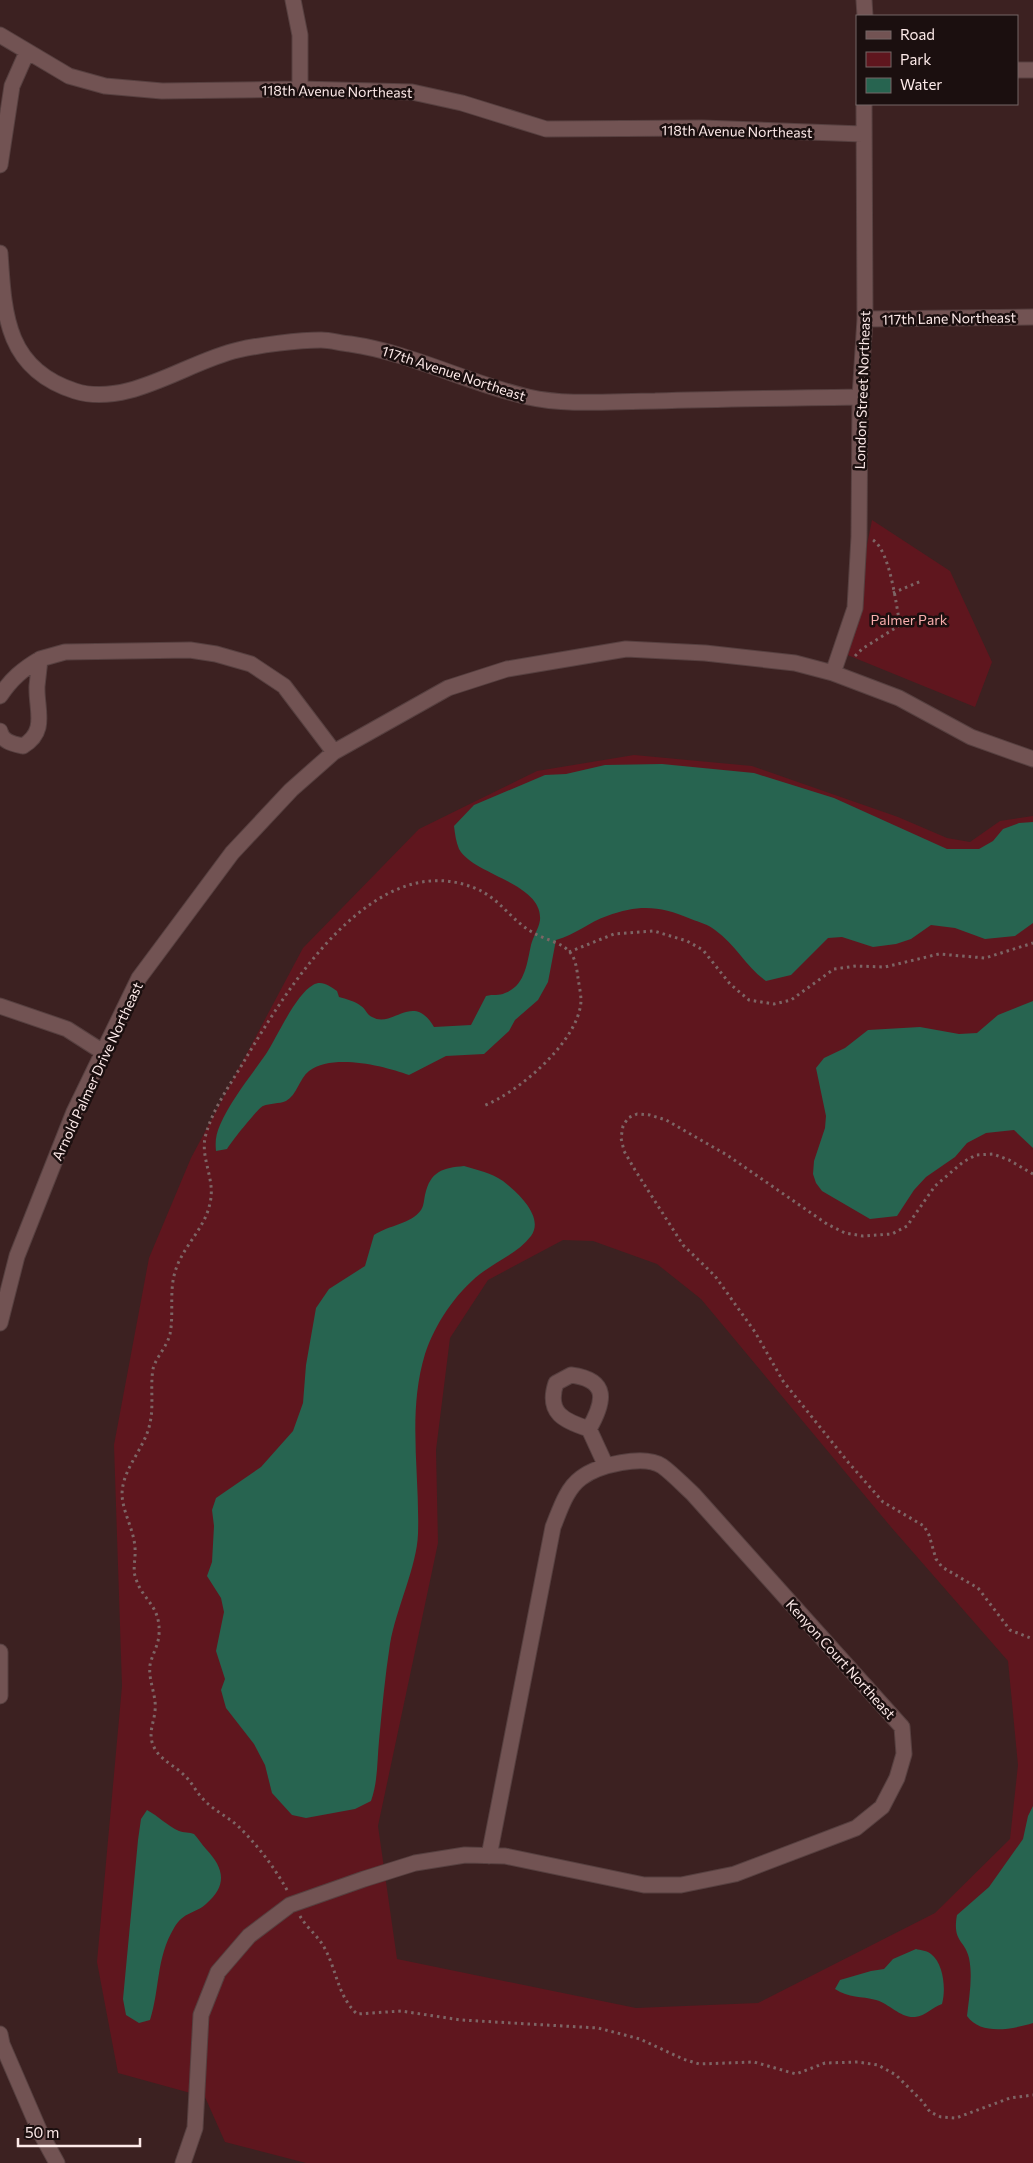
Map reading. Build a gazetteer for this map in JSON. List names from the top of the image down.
{
  "streets": {
    "street": [
      "118th Avenue Northeast",
      "117th Lane Northeast",
      "117th Avenue Northeast",
      "London Street Northeast",
      "Arnold Palmer Drive Northeast",
      "Kenyon Court Northeast"
    ]
  },
  "crossings": [
    ["118th Avenue Northeast", "London Street Northeast"],
    ["117th Lane Northeast", "London Street Northeast"],
    ["117th Avenue Northeast", "London Street Northeast"],
    ["London Street Northeast", "Arnold Palmer Drive Northeast"]
  ],
  "parks": ["Palmer Park"],
  "legend": ["Road", "Park", "Water"],
  "scale_bar": "50 m"
}
